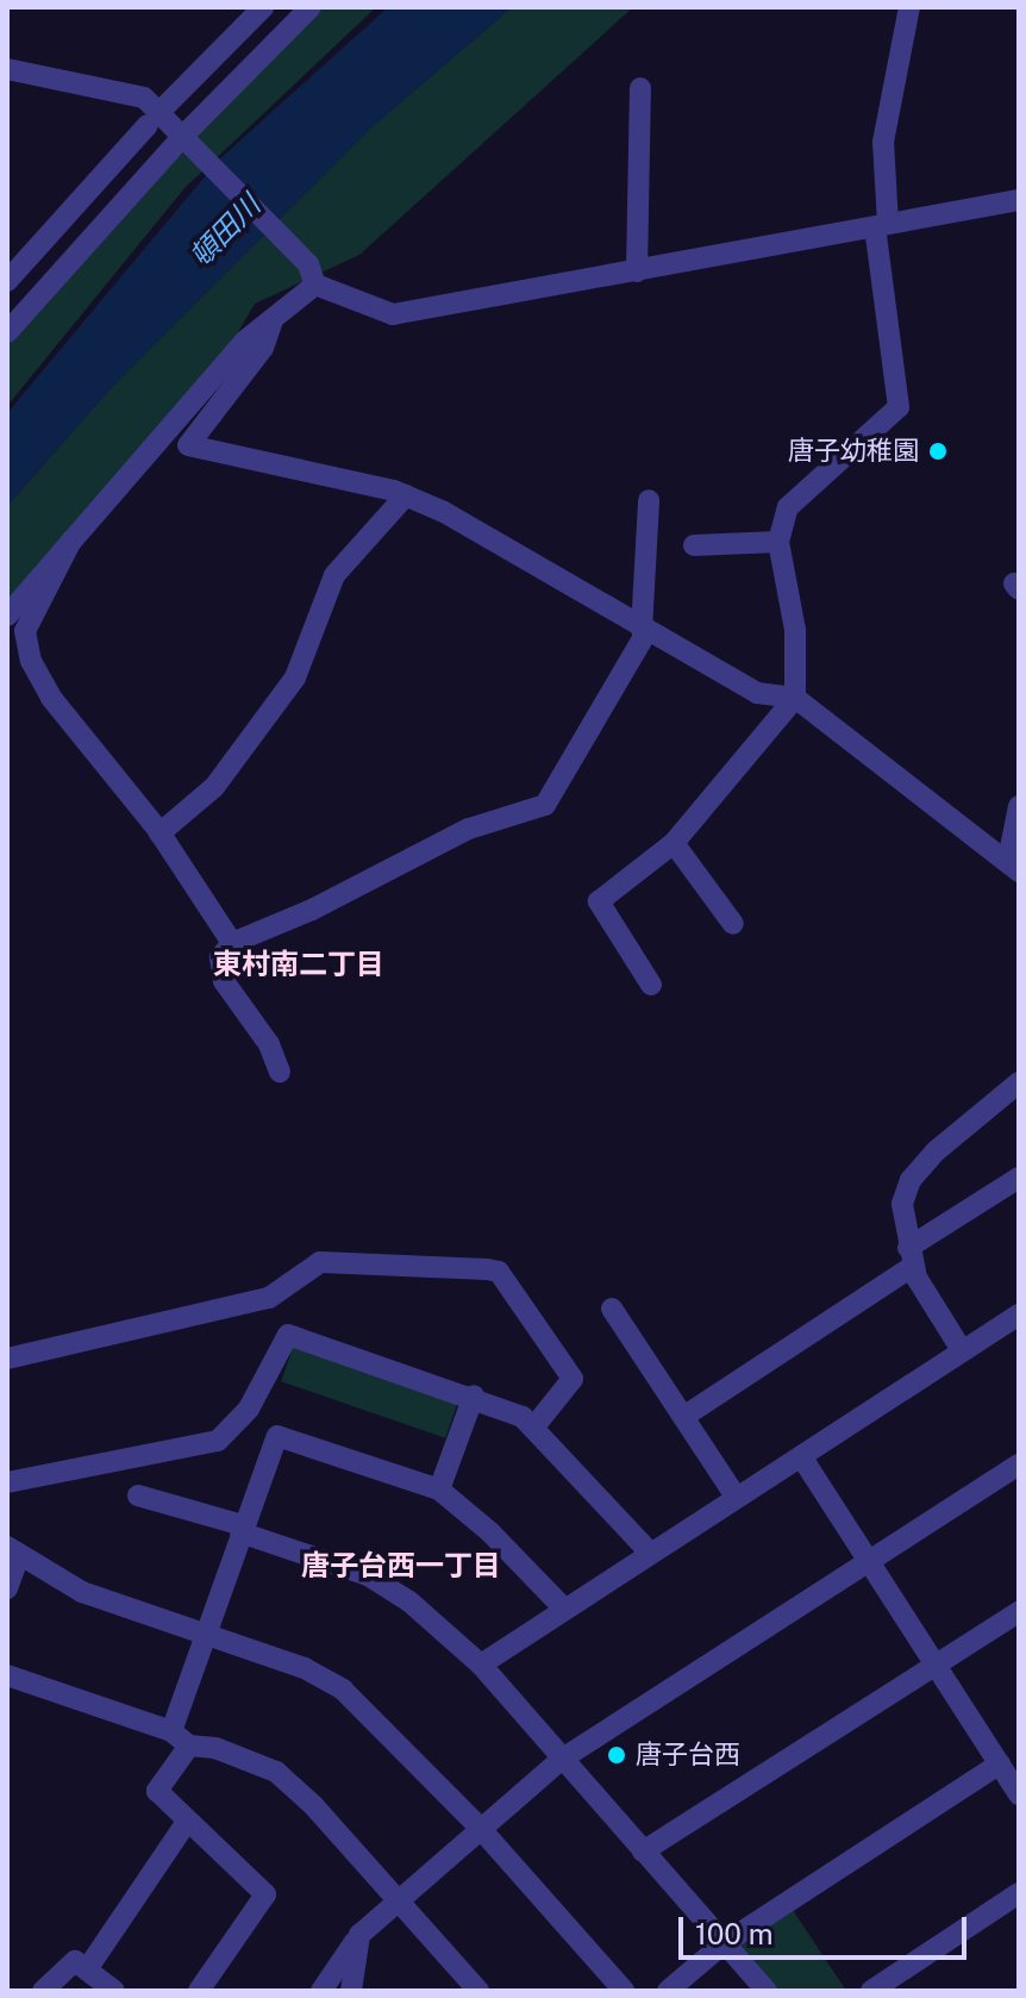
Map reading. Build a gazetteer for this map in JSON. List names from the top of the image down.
{
  "districts": ["東村南二丁目", "唐子台西一丁目"],
  "water": ["頓田川"],
  "places": ["唐子幼稚園", "唐子台西"],
  "scale_bar": "100 m"
}
